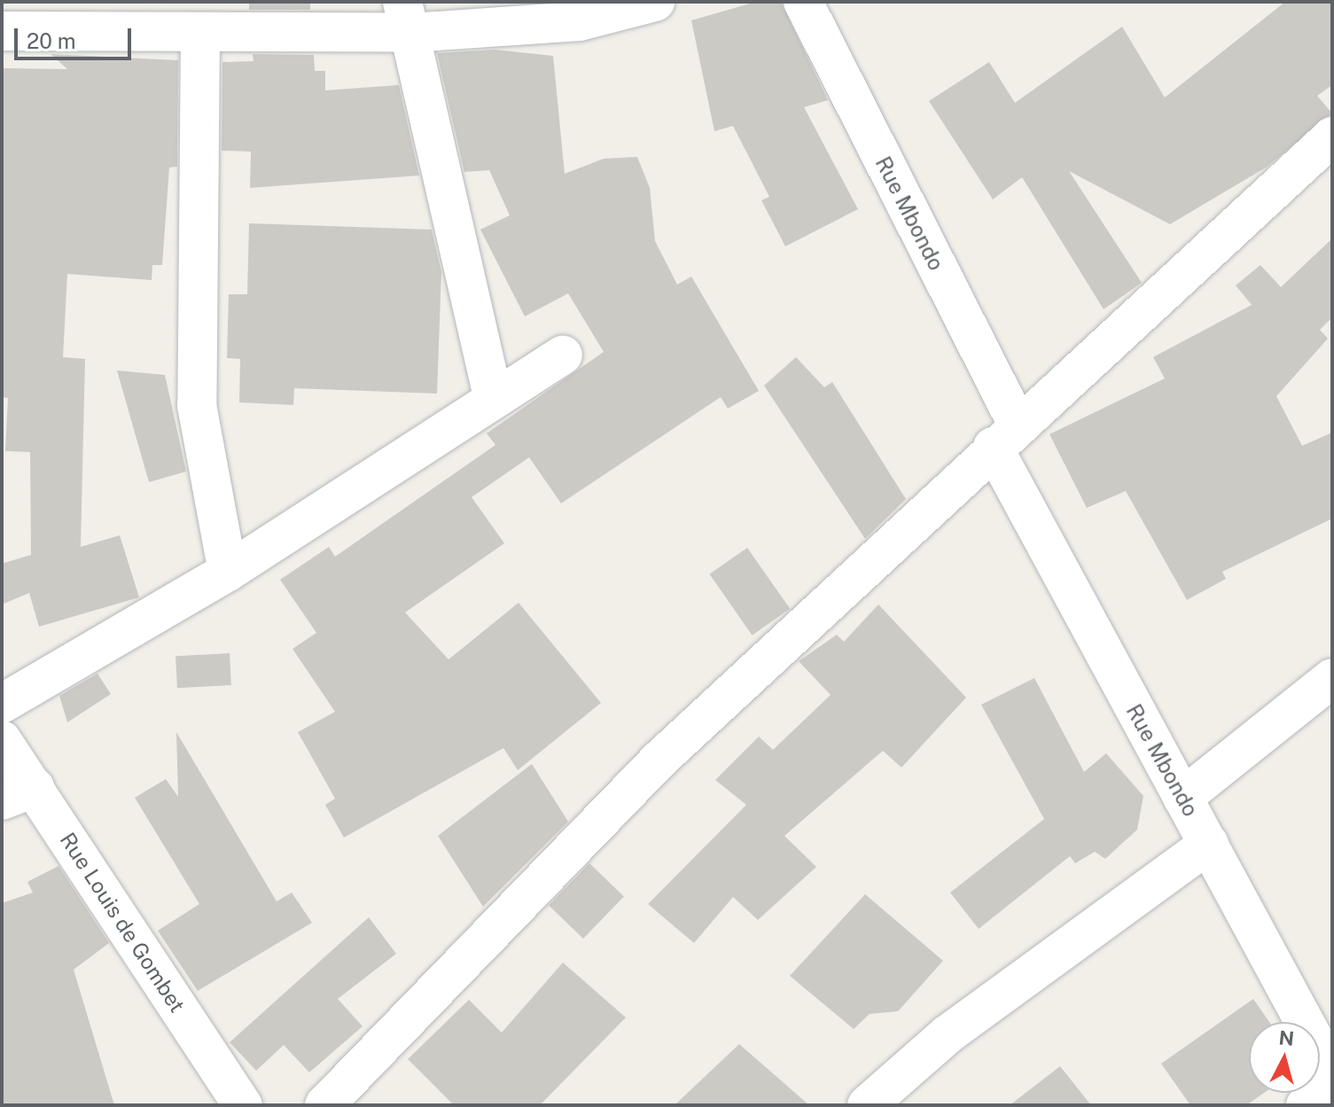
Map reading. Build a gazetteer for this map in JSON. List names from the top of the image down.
{
  "streets": {
    "street": ["Rue Mbondo", "Rue Louis de Gombet"]
  },
  "scale_bar": "20 m",
  "north": "top"
}
